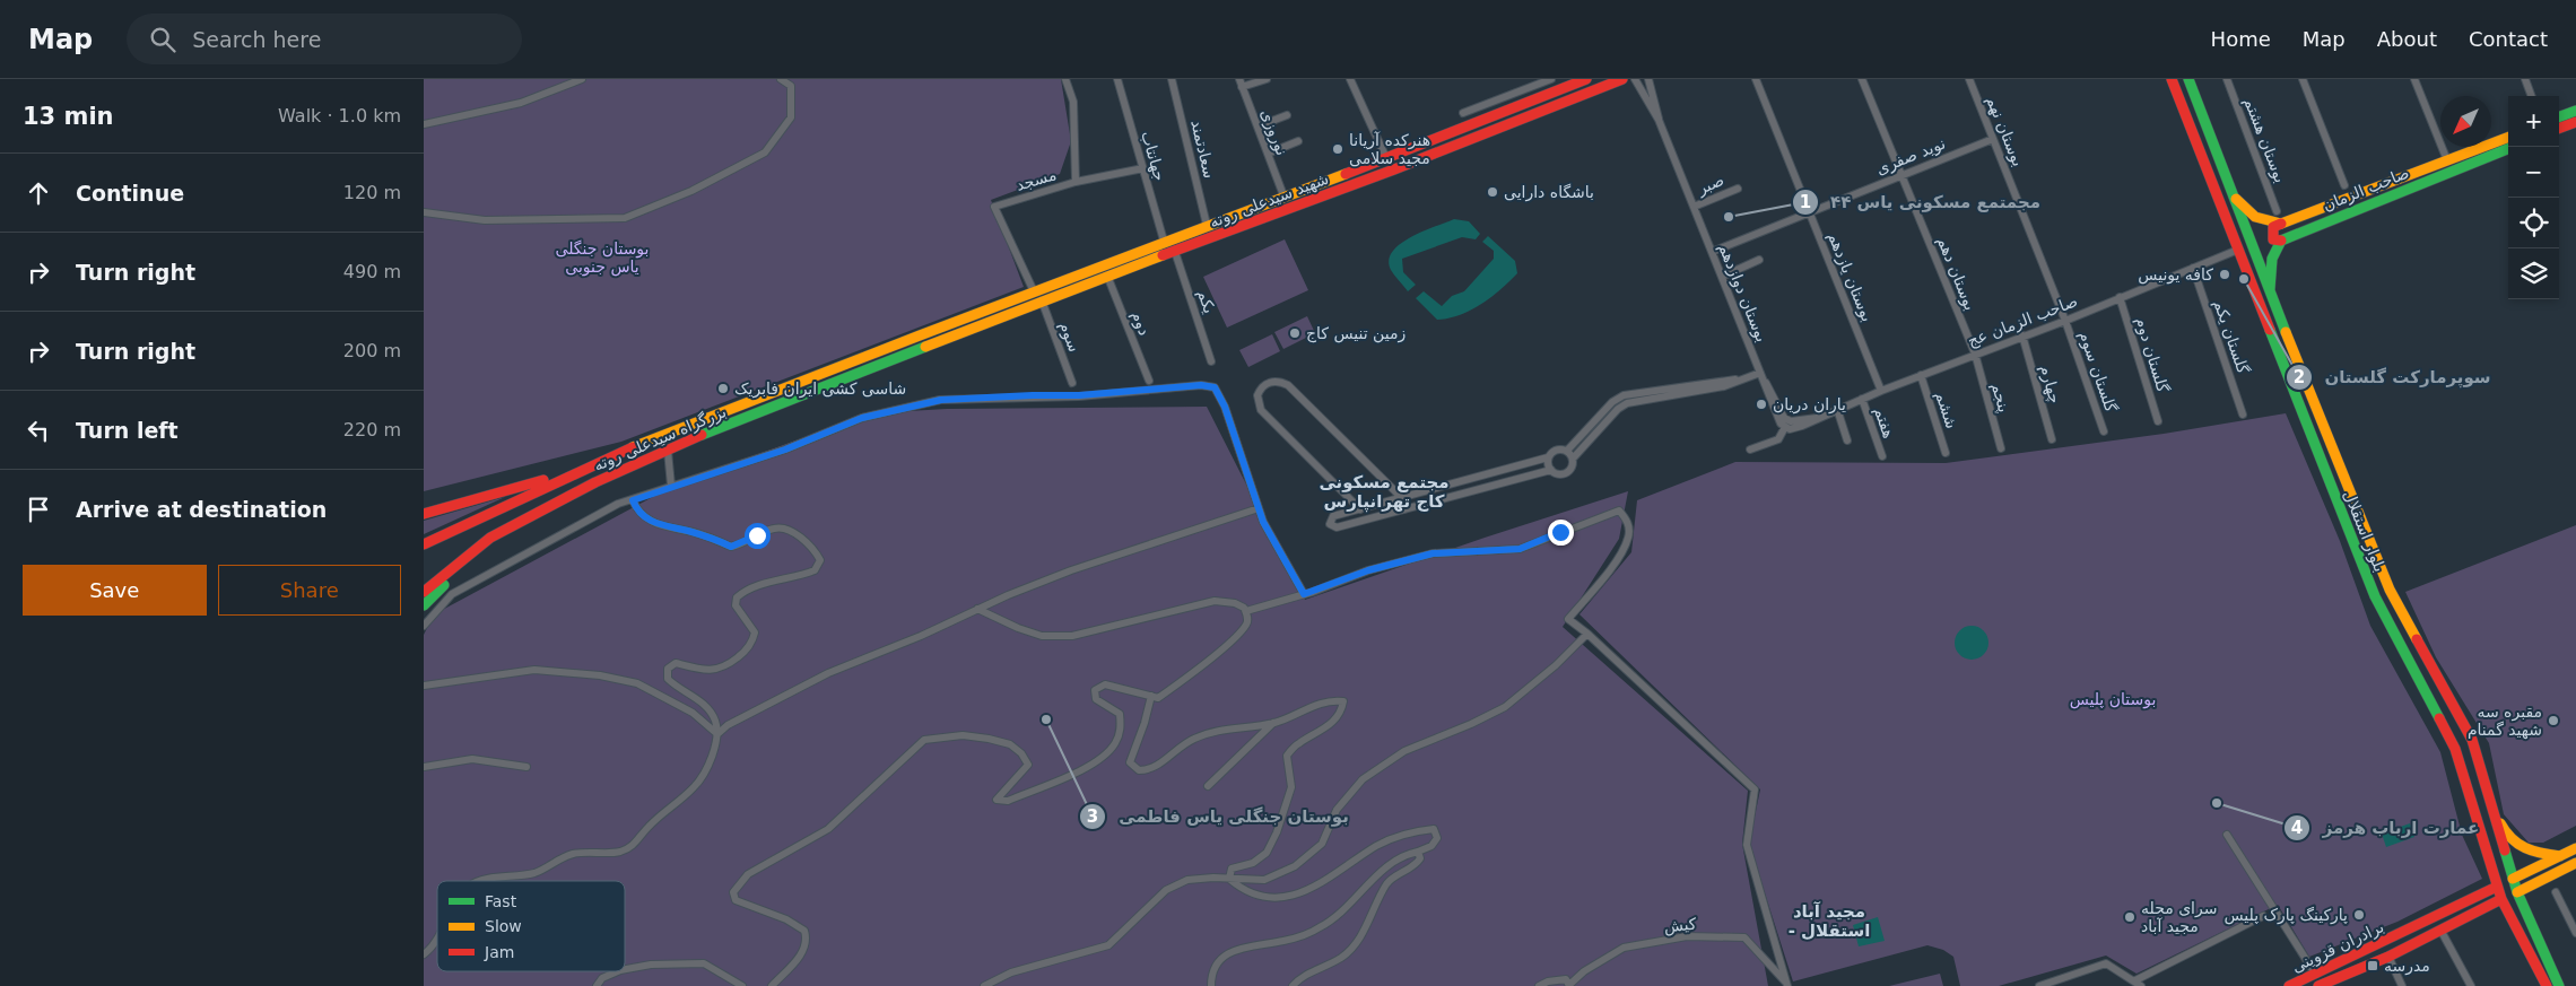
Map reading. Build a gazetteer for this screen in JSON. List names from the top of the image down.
{
  "streets": {
    "main road": [
      "صاحب الزمان",
      "شهید سیدعلی روته",
      "بزرگراه سیدعلی روته",
      "بلوار استقلال",
      "برادران قزوینی"
    ],
    "street": [
      "بوستان نهم",
      "نوروزی",
      "بوستان هشتم",
      "سعادتمند",
      "جهانتاب",
      "نوید صفری",
      "مسجد",
      "صبر",
      "بوستان دهم",
      "بوستان یازدهم",
      "بوستان دوازدهم",
      "یکم",
      "صاحب الزمان عج",
      "دوم",
      "سوم",
      "گلستان یکم",
      "گلستان دوم",
      "گلستان سوم",
      "چهارم",
      "پنجم",
      "ششم",
      "هفتم",
      "کیش"
    ]
  },
  "crossings": [
    ["بوستان نهم", "نوید صفری"],
    ["بوستان نهم", "صاحب الزمان عج"],
    ["بوستان نهم", "گلستان سوم"],
    ["نوروزی", "شهید سیدعلی روته"],
    ["سعادتمند", "شهید سیدعلی روته"],
    ["جهانتاب", "شهید سیدعلی روته"],
    ["نوید صفری", "بوستان دهم"],
    ["نوید صفری", "بوستان یازدهم"],
    ["نوید صفری", "بوستان دوازدهم"],
    ["مسجد", "شهید سیدعلی روته"],
    ["صبر", "بوستان دوازدهم"],
    ["شهید سیدعلی روته", "یکم"],
    ["شهید سیدعلی روته", "دوم"],
    ["شهید سیدعلی روته", "سوم"],
    ["شهید سیدعلی روته", "بزرگراه سیدعلی روته"],
    ["بوستان دهم", "صاحب الزمان عج"],
    ["بوستان دهم", "پنجم"],
    ["بوستان یازدهم", "صاحب الزمان عج"],
    ["بوستان دوازدهم", "صاحب الزمان عج"],
    ["صاحب الزمان عج", "گلستان یکم"],
    ["صاحب الزمان عج", "گلستان دوم"],
    ["صاحب الزمان عج", "گلستان سوم"],
    ["صاحب الزمان عج", "چهارم"],
    ["صاحب الزمان عج", "پنجم"],
    ["صاحب الزمان عج", "ششم"],
    ["صاحب الزمان عج", "هفتم"],
    ["صاحب الزمان عج", "بلوار استقلال"],
    ["بلوار استقلال", "برادران قزوینی"]
  ],
  "districts": ["مجتمع مسکونی کاج تهرانپارس", "مجید آباد - استقلال"],
  "parks": ["بوستان جنگلی یاس جنوبی", "بوستان پلیس"],
  "places": {
    "other": [
      "هنرکده آریانا مجید سلامی",
      "باشگاه دارایی",
      "مجمتمع مسکونی یاس ۴۴",
      "کافه یونیس",
      "سوپرمارکت گلستان",
      "زمین تنیس کاج",
      "شاسی کشی ایران فابریک",
      "یاران دریان",
      "بوستان جنگلی یاس فاطمی",
      "مقبره سه شهید گمنام",
      "عمارت ارباب هرمز",
      "پارکینگ پارک پلیس",
      "سرای محله مجید آباد"
    ],
    "transit": ["مدرسه"]
  },
  "legend": ["Fast", "Slow", "Jam"],
  "north": "bottom left",
  "page": {
    "header": "Map",
    "search": "Search here",
    "nav": [
      "Home",
      "Map",
      "About",
      "Contact"
    ],
    "heading": ["13 min", "Walk · 1.0 km"],
    "map_buttons": ["+", "−"],
    "list": [
      ["Continue", "120 m"],
      ["Turn right", "490 m"],
      ["Turn right", "200 m"],
      ["Turn left", "220 m"],
      "Arrive at destination"
    ],
    "buttons": ["Save", "Share"]
  }
}
